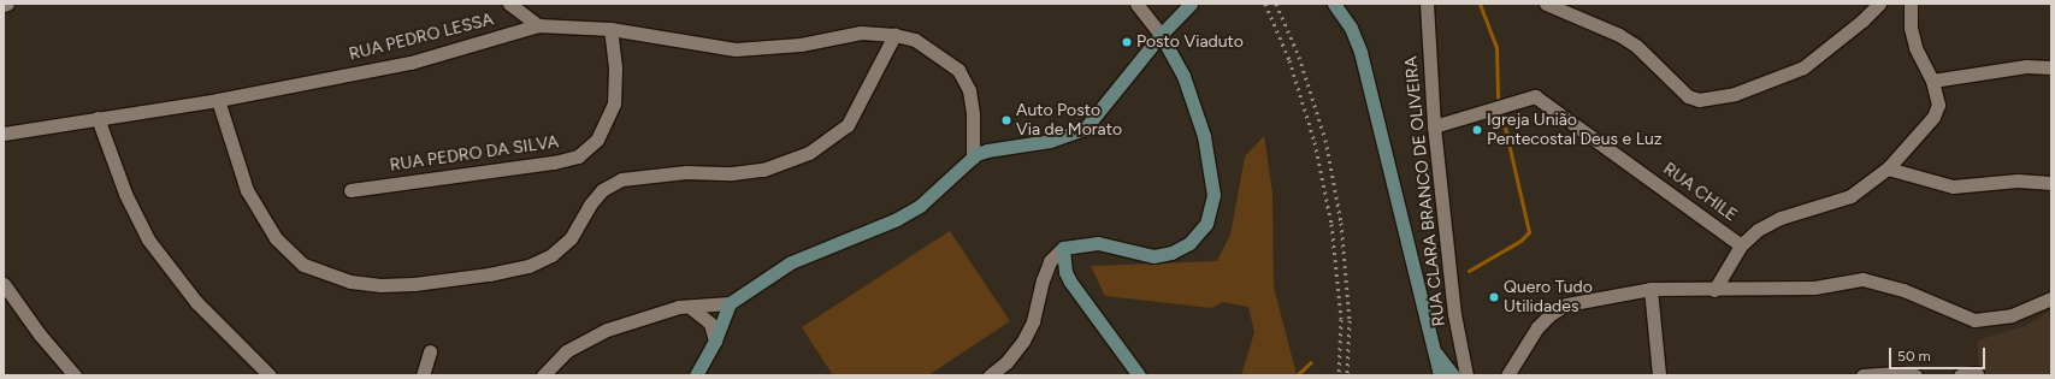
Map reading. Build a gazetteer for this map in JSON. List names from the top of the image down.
{
  "streets": {
    "street": [
      "RUA PEDRO LESSA",
      "RUA PEDRO DA SILVA",
      "RUA CLARA BRANCO DE OLIVEIRA",
      "RUA CHILE"
    ]
  },
  "crossings": [
    ["RUA PEDRO LESSA", "RUA PEDRO DA SILVA"],
    ["RUA CLARA BRANCO DE OLIVEIRA", "RUA CHILE"]
  ],
  "places": [
    "Posto Viaduto",
    "Auto Posto Via de Morato",
    "Igreja União Pentecostal Deus e Luz",
    "Quero Tudo Utilidades"
  ],
  "scale_bar": "50 m"
}
